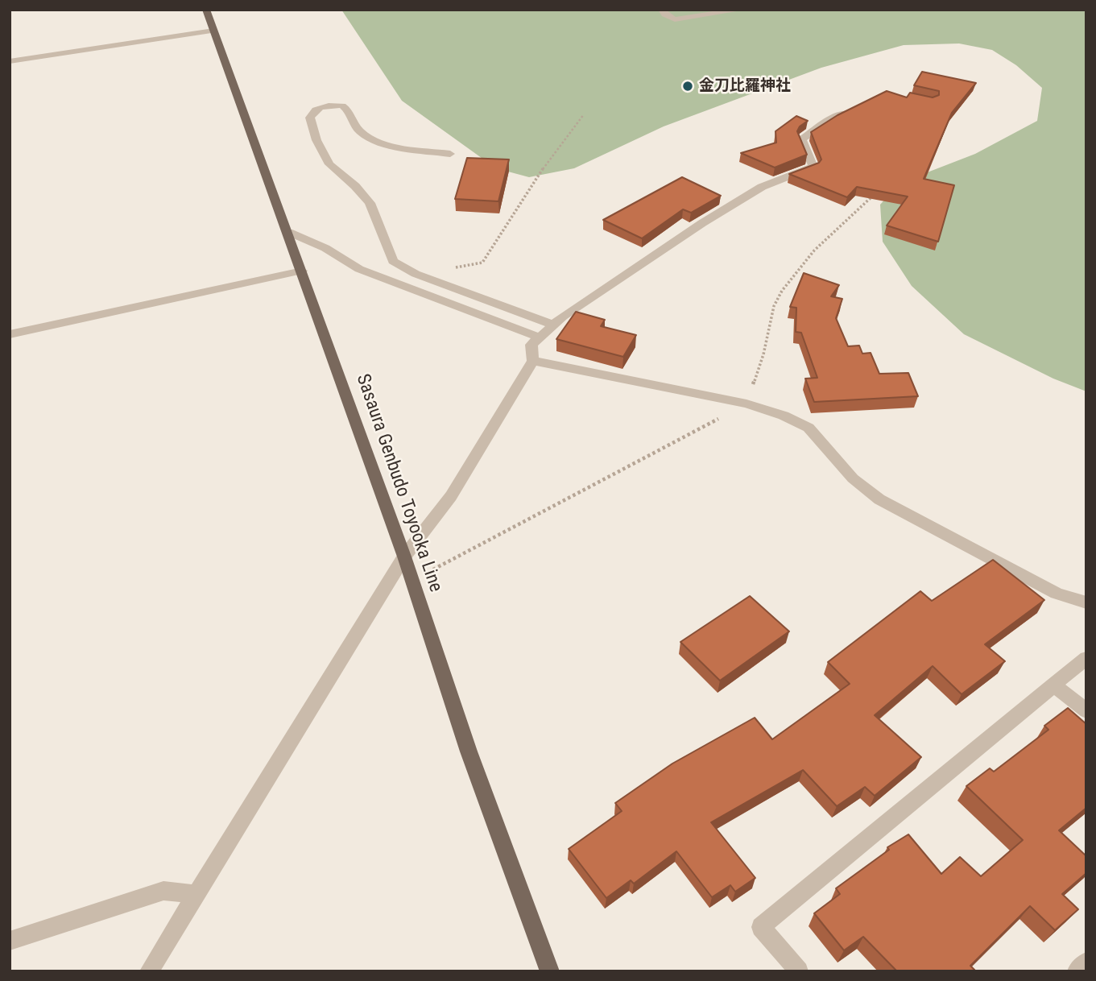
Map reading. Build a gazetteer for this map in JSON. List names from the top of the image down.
{
  "streets": {
    "main road": ["Sasaura Genbudo Toyooka Line"]
  },
  "places": ["金刀比羅神社"]
}
